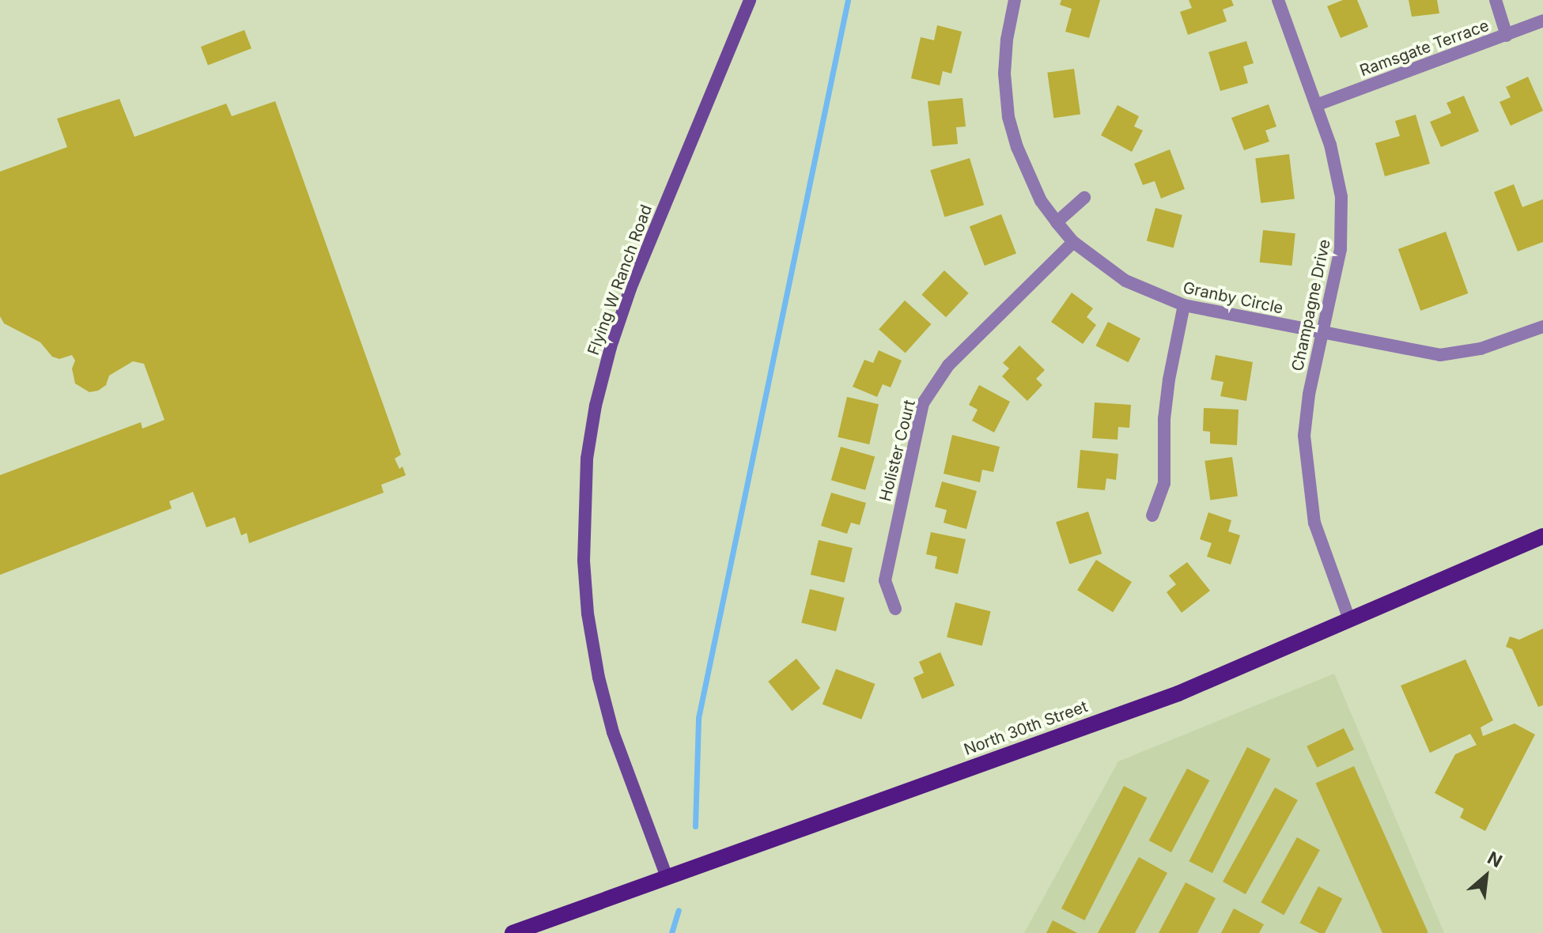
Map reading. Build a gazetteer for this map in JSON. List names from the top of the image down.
{
  "streets": {
    "main road": ["North 30th Street"],
    "street": [
      "Ramsgate Terrace",
      "Flying W Ranch Road",
      "Granby Circle",
      "Champagne Drive",
      "Holister Court"
    ]
  },
  "crossings": [
    ["Ramsgate Terrace", "Champagne Drive"],
    ["Flying W Ranch Road", "North 30th Street"],
    ["Granby Circle", "Champagne Drive"],
    ["Granby Circle", "Holister Court"],
    ["Champagne Drive", "North 30th Street"]
  ],
  "north": "top right"
}
